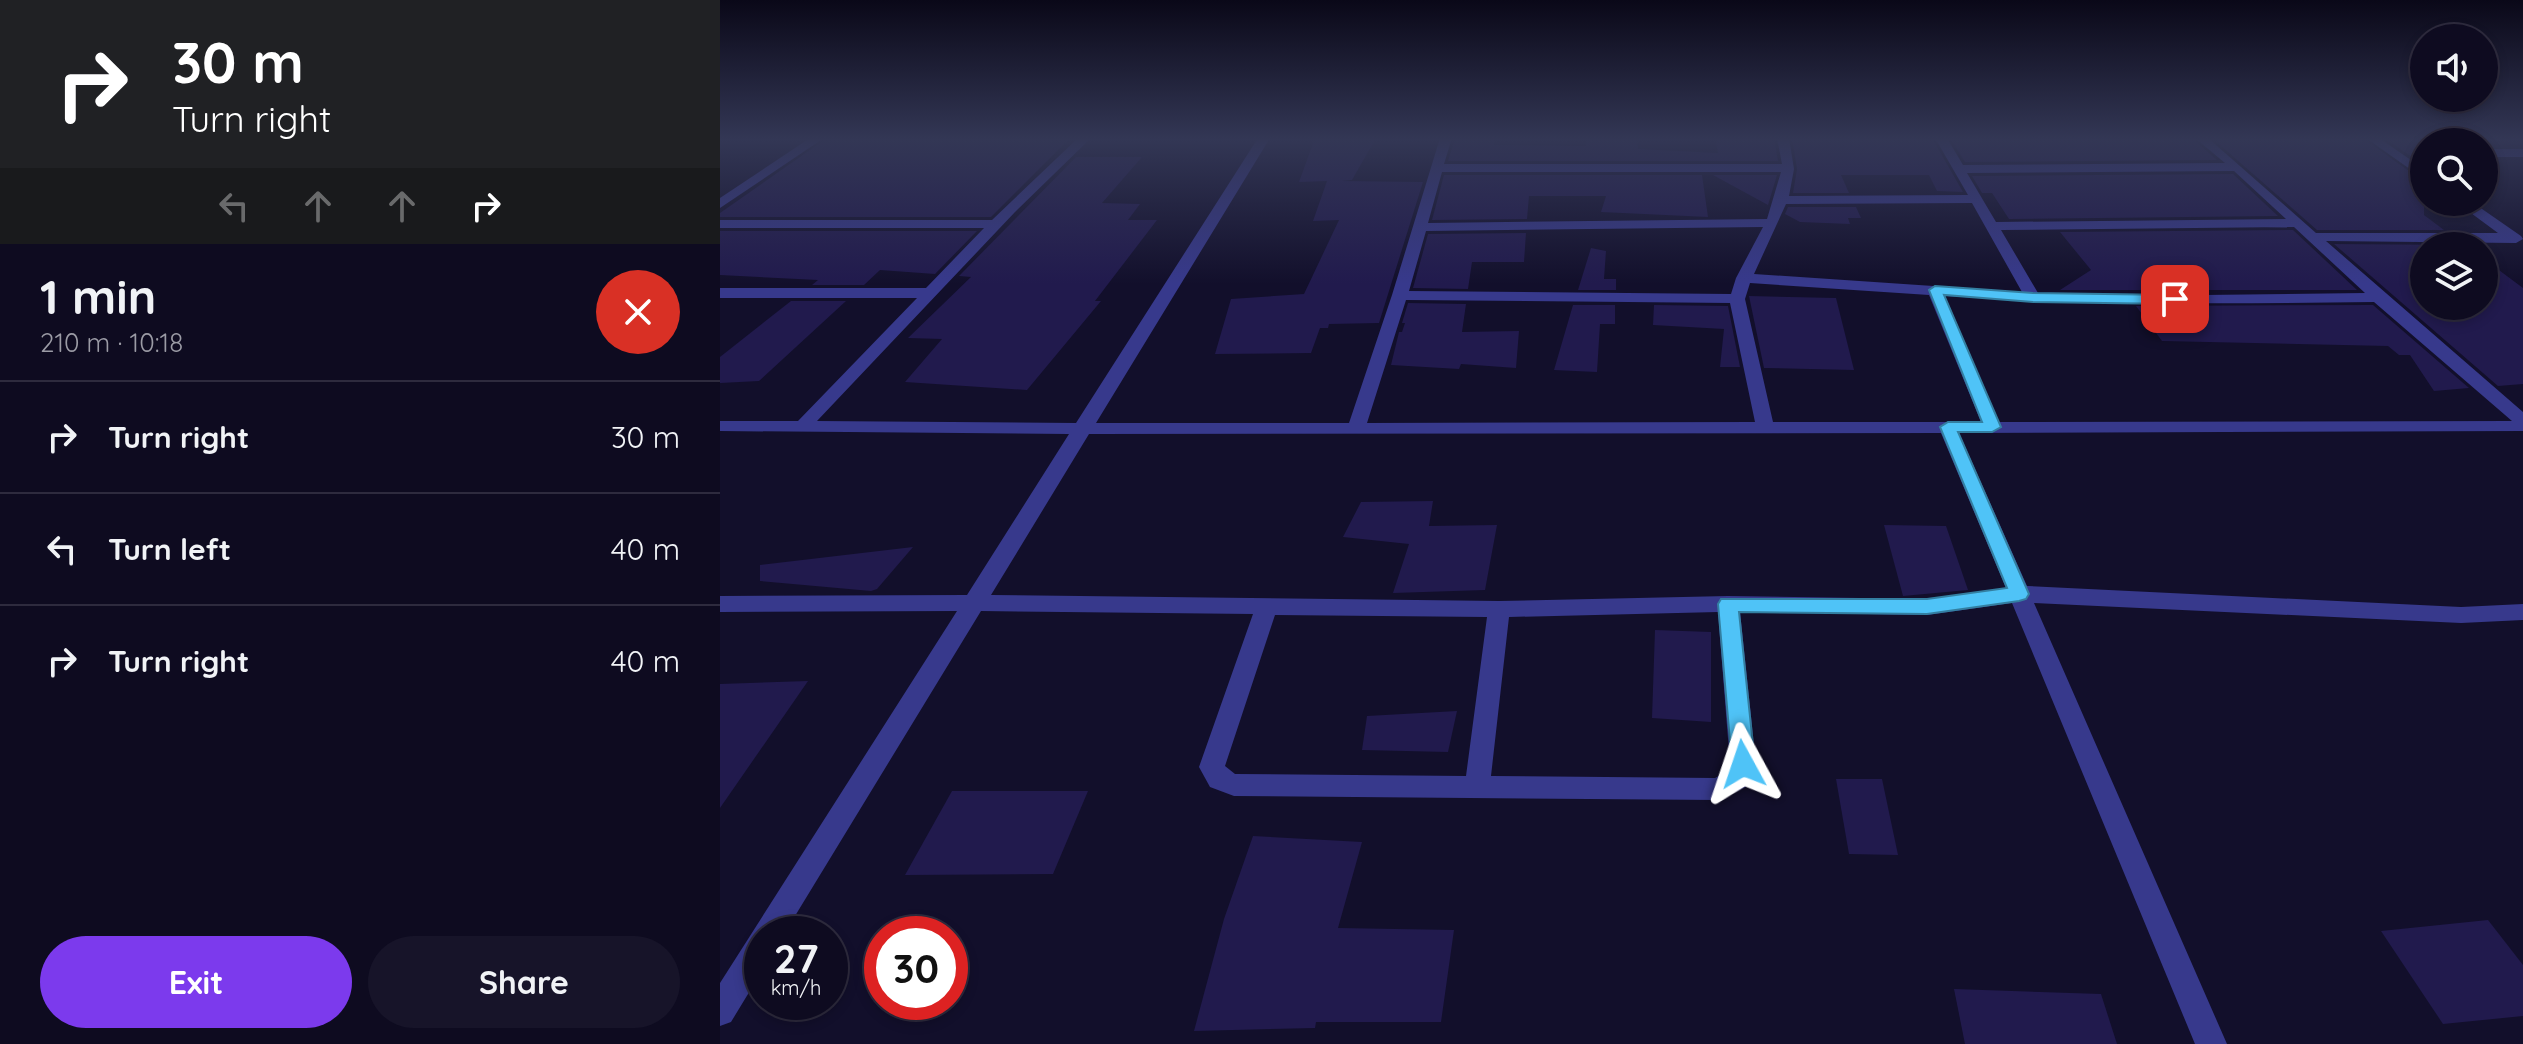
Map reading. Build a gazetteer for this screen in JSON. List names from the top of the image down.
{
  "page": {
    "turn": ["30 m", "Turn right"],
    "heading": ["1 min", "210 m · 10:18"],
    "list": [
      {
        "name": "Turn right",
        "value": "30 m"
      },
      {
        "name": "Turn left",
        "value": "40 m"
      },
      {
        "name": "Turn right",
        "value": "40 m"
      }
    ],
    "speed": "27 km/h",
    "limit": "30",
    "buttons": ["Exit", "Share"]
  }
}
